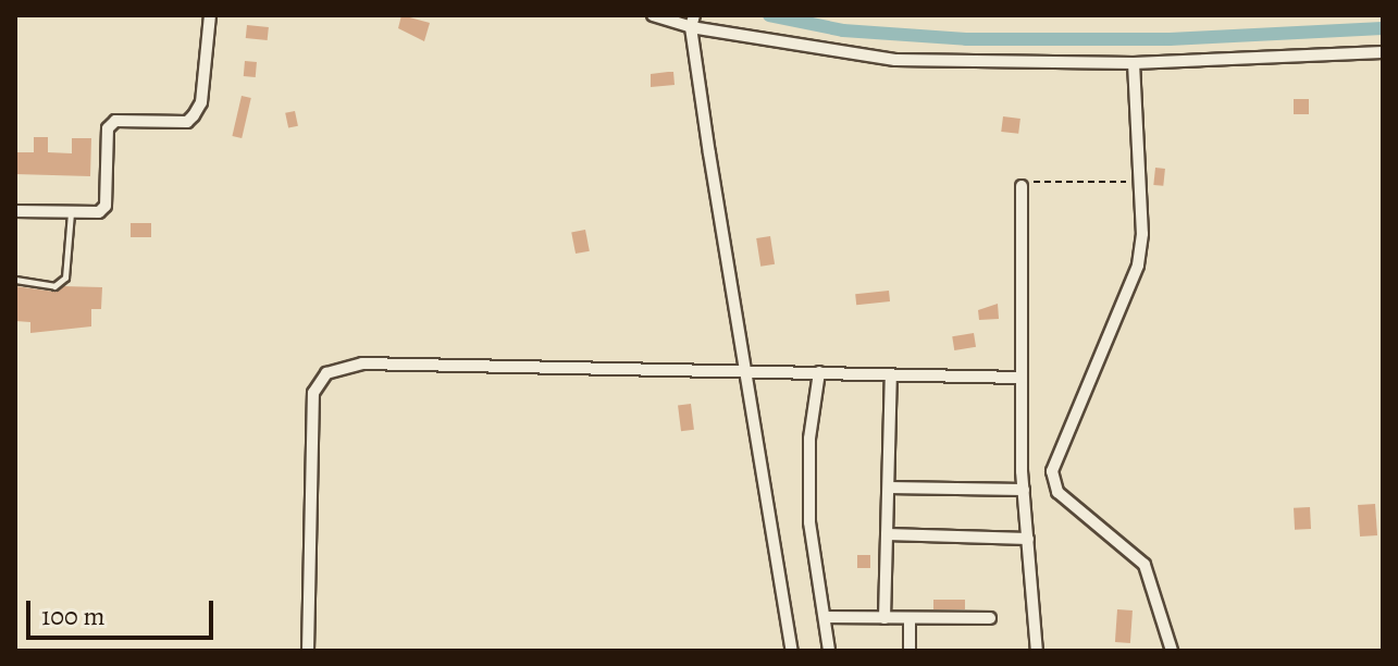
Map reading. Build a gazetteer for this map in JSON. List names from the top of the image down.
{
  "scale_bar": "100 m"
}
